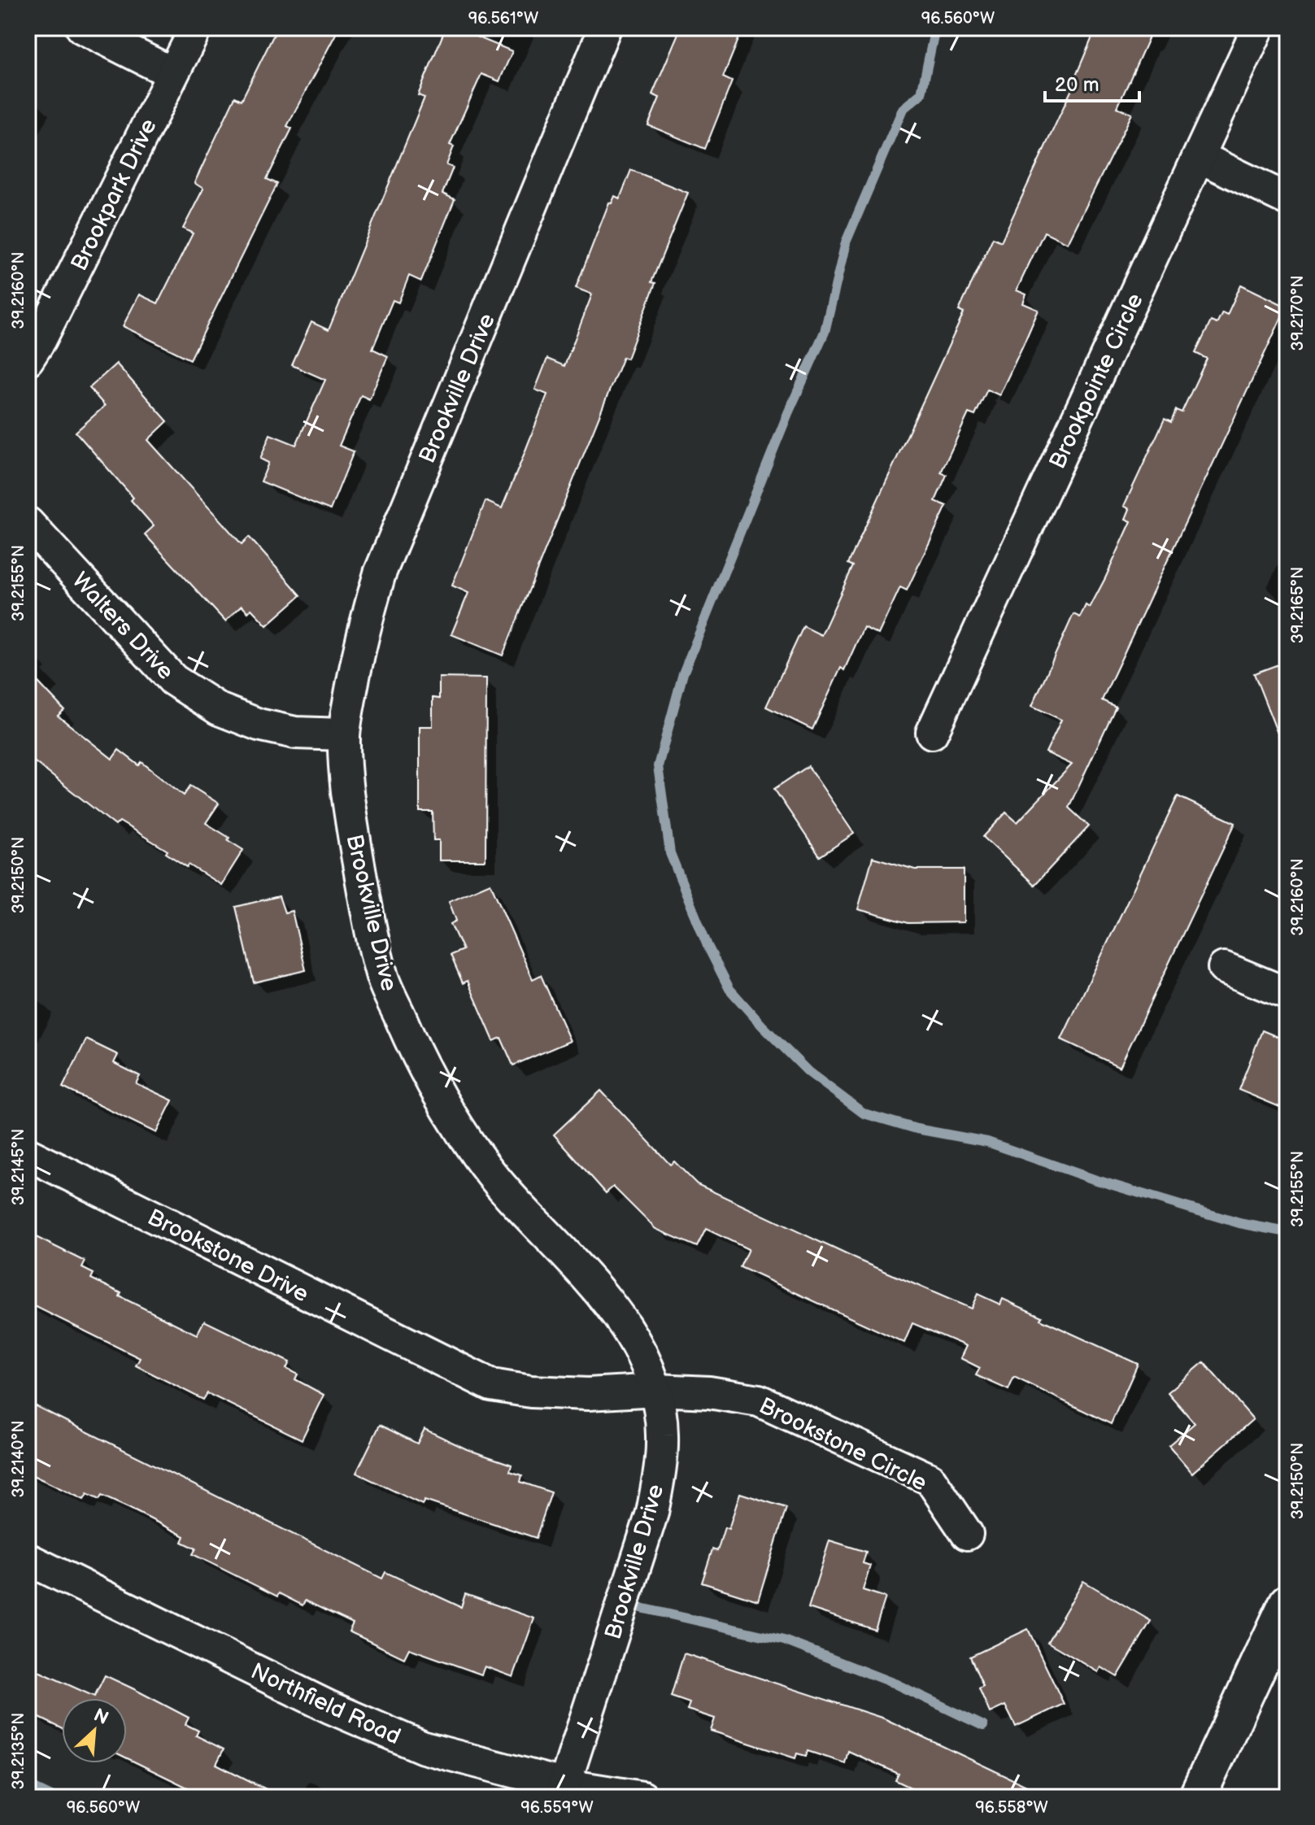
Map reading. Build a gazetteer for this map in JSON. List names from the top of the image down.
{
  "streets": {
    "street": [
      "Brookpark Drive",
      "Brookpointe Circle",
      "Brookville Drive",
      "Walters Drive",
      "Brookstone Drive",
      "Brookstone Circle",
      "Northfield Road"
    ]
  },
  "crossings": [
    ["Brookville Drive", "Walters Drive"],
    ["Brookville Drive", "Brookstone Drive"],
    ["Brookville Drive", "Brookstone Circle"],
    ["Brookville Drive", "Northfield Road"],
    ["Brookstone Drive", "Brookstone Circle"]
  ],
  "scale_bar": "20 m",
  "north": "top right",
  "coordinates": [
    "96.561°W",
    "96.560°W",
    "39.2160°N",
    "39.2170°N",
    "39.2155°N",
    "39.2165°N",
    "39.2150°N",
    "39.2145°N",
    "39.2140°N",
    "39.2135°N",
    "96.559°W",
    "96.558°W"
  ]
}
